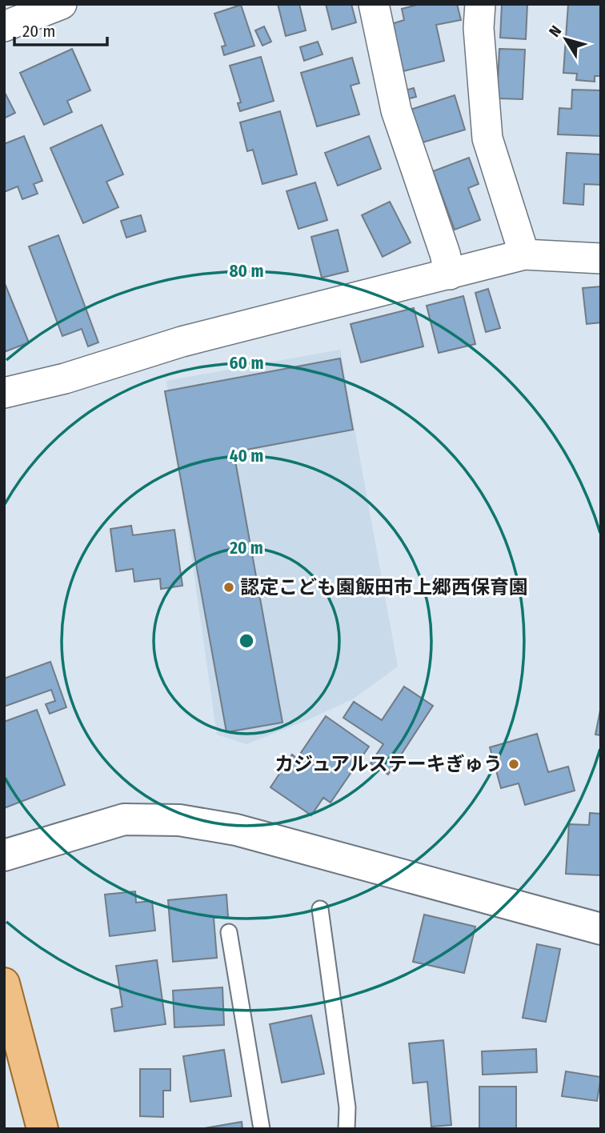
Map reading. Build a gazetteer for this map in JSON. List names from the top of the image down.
{
  "places": ["認定こども園飯田市上郷西保育園", "カジュアルステーキぎゅう"],
  "scale_bar": "20 m",
  "north": "top left",
  "rings": [
    "80 m",
    "60 m",
    "40 m",
    "20 m"
  ]
}
